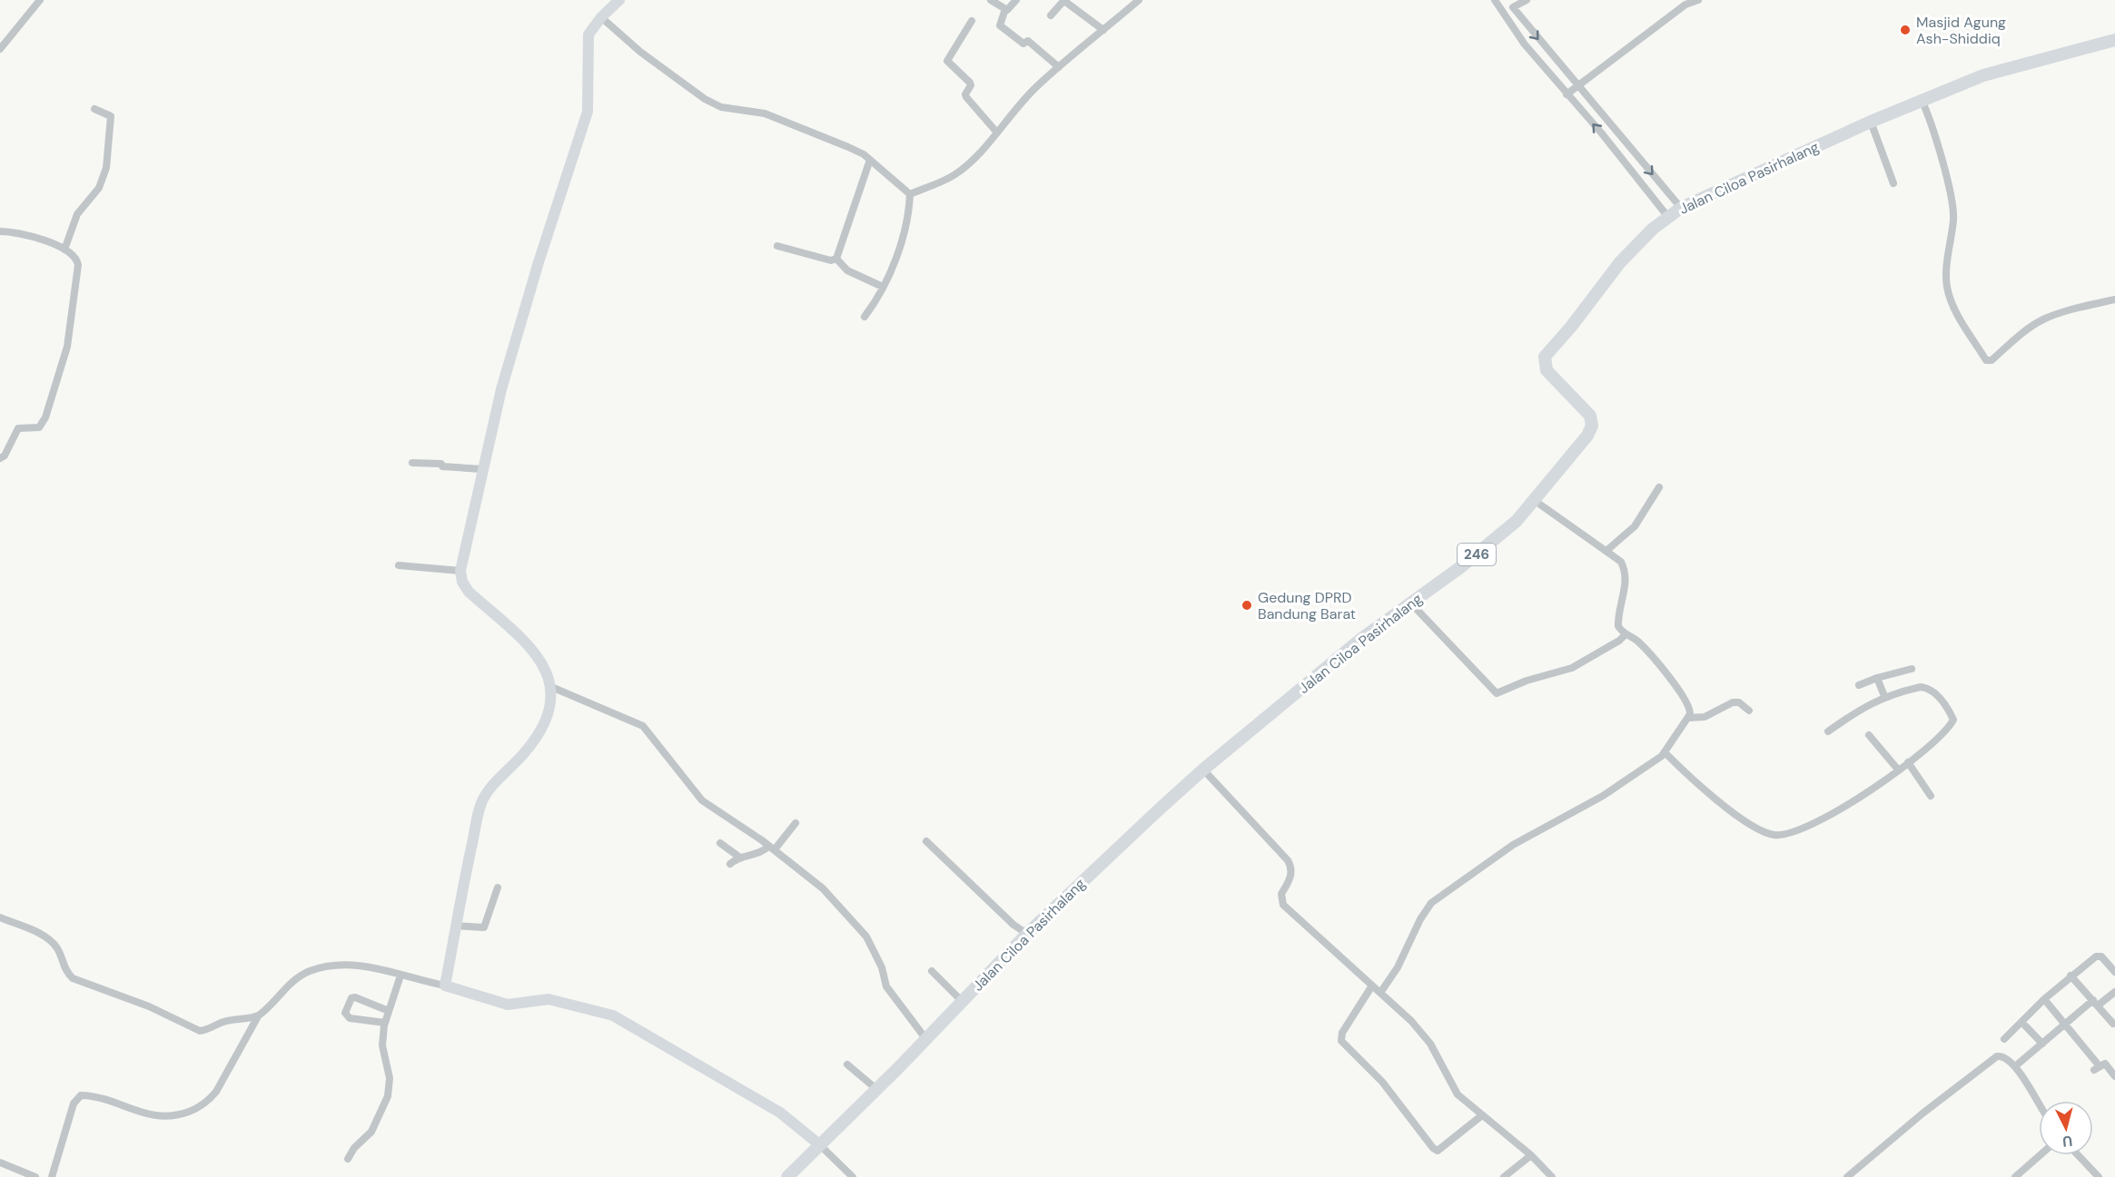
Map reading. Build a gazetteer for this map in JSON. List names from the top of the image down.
{
  "streets": {
    "main road": ["Jalan Ciloa Pasirhalang", "246"]
  },
  "places": ["Masjid Agung Ash-Shiddiq", "Gedung DPRD Bandung Barat"],
  "north": "bottom"
}
